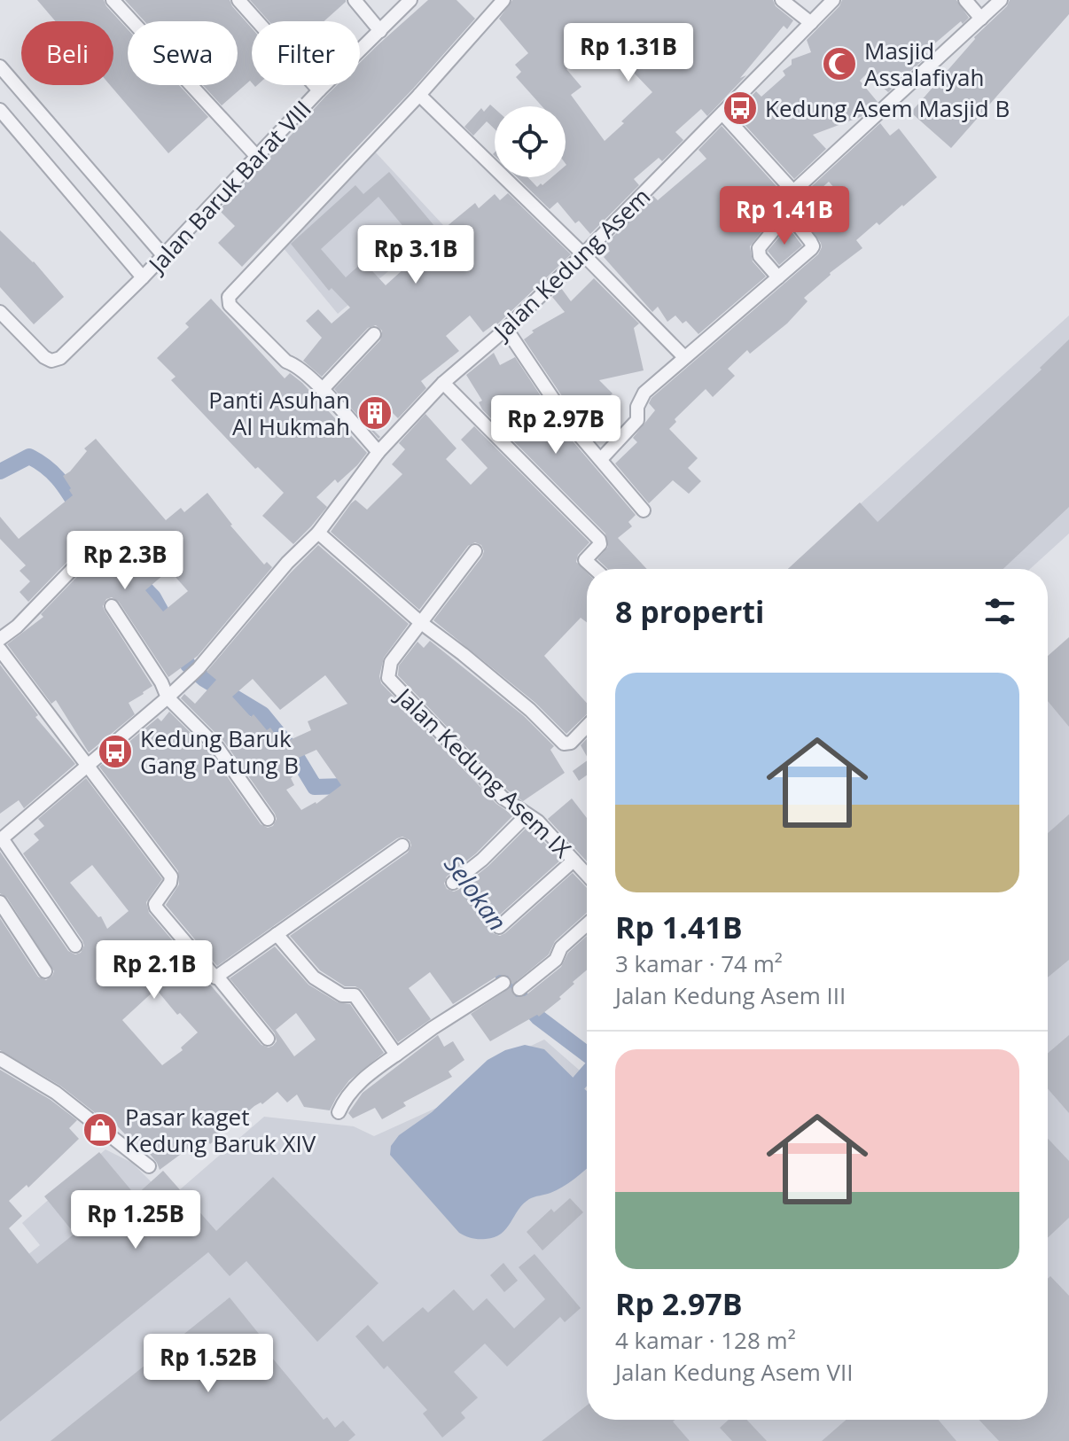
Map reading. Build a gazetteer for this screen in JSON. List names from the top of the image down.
{
  "streets": {
    "street": ["Jalan Baruk Barat VIII", "Jalan Kedung Asem", "Jalan Kedung Asem IX"]
  },
  "water": ["Selokan"],
  "places": {
    "mosque": ["Masjid Assalafiyah"],
    "bus stop": ["Kedung Asem Masjid B", "Kedung Baruk Gang Patung B"],
    "building": ["Panti Asuhan Al Hukmah"],
    "shop": ["Pasar kaget Kedung Baruk XIV"]
  },
  "page": {
    "chip": ["Beli", "Sewa", "Filter"],
    "price": [
      "Rp 1.31B",
      "Rp 1.41B",
      "Rp 3.1B",
      "Rp 2.97B",
      "Rp 2.3B",
      "Rp 2.1B",
      "Rp 1.25B",
      "Rp 1.52B"
    ],
    "heading": "8 properti",
    "list": [
      {
        "name": "Rp 1.41B",
        "note": "3 kamar · 74 m² · Jalan Kedung Asem III"
      },
      {
        "name": "Rp 2.97B",
        "note": "4 kamar · 128 m² · Jalan Kedung Asem VII"
      }
    ]
  }
}
